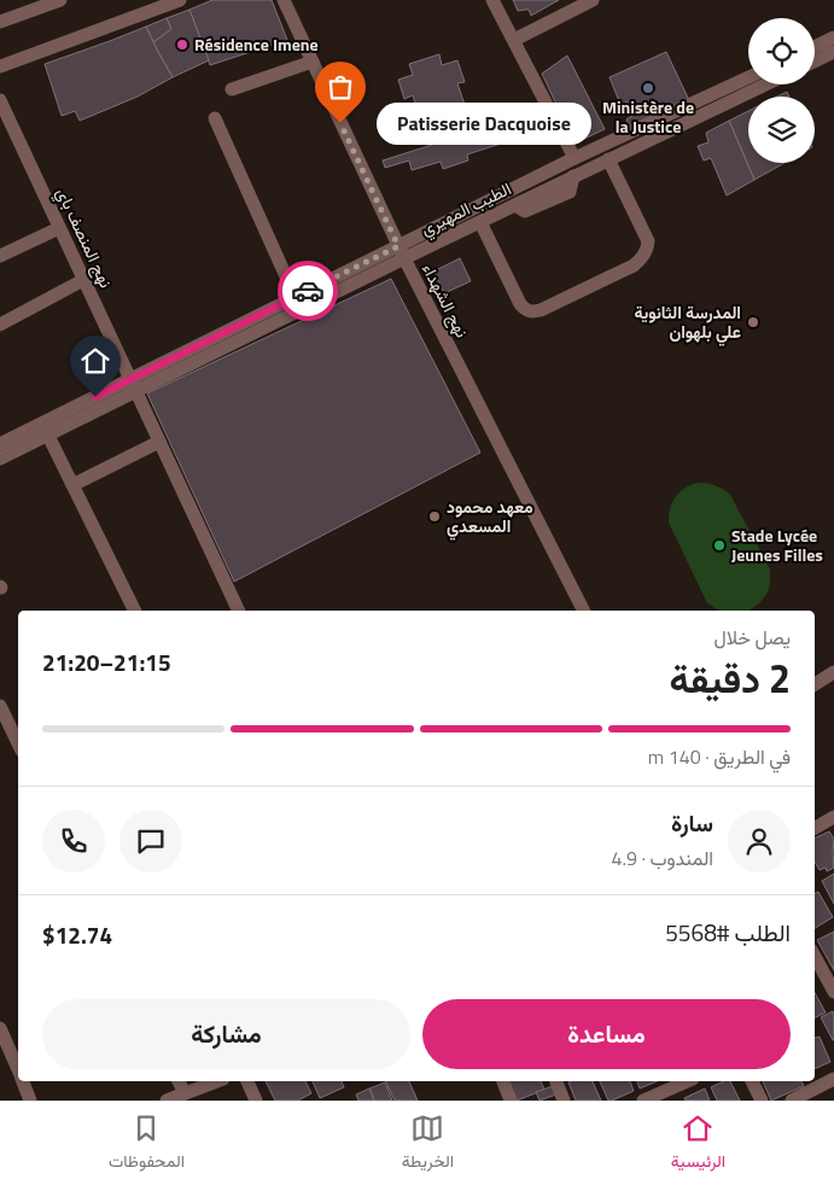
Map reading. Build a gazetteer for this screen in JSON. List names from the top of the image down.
{
  "streets": {
    "street": ["الطيب المهيري", "نهج المنصف باي", "نهج الشهداء"]
  },
  "crossings": [
    ["الطيب المهيري", "نهج المنصف باي"],
    ["الطيب المهيري", "نهج الشهداء"]
  ],
  "places": [
    "Résidence Imene",
    "Ministère de la Justice",
    "Patisserie Dacquoise",
    "المدرسة الثانوية علي بلهوان",
    "معهد محمود المسعدي",
    "Stade Lycée Jeunes Filles"
  ],
  "page": {
    "bubble": "Patisserie Dacquoise",
    "heading": ["2 دقيقة", "يصل خلال", "21:15–21:20"],
    "panel": [
      "سارة",
      "المندوب · 4.9",
      "الطلب #5568",
      "$12.74"
    ],
    "bar": "في الطريق · 140 m",
    "buttons": ["مساعدة", "مشاركة"],
    "tabs": ["الرئيسية", "الخريطة", "المحفوظات"]
  }
}
